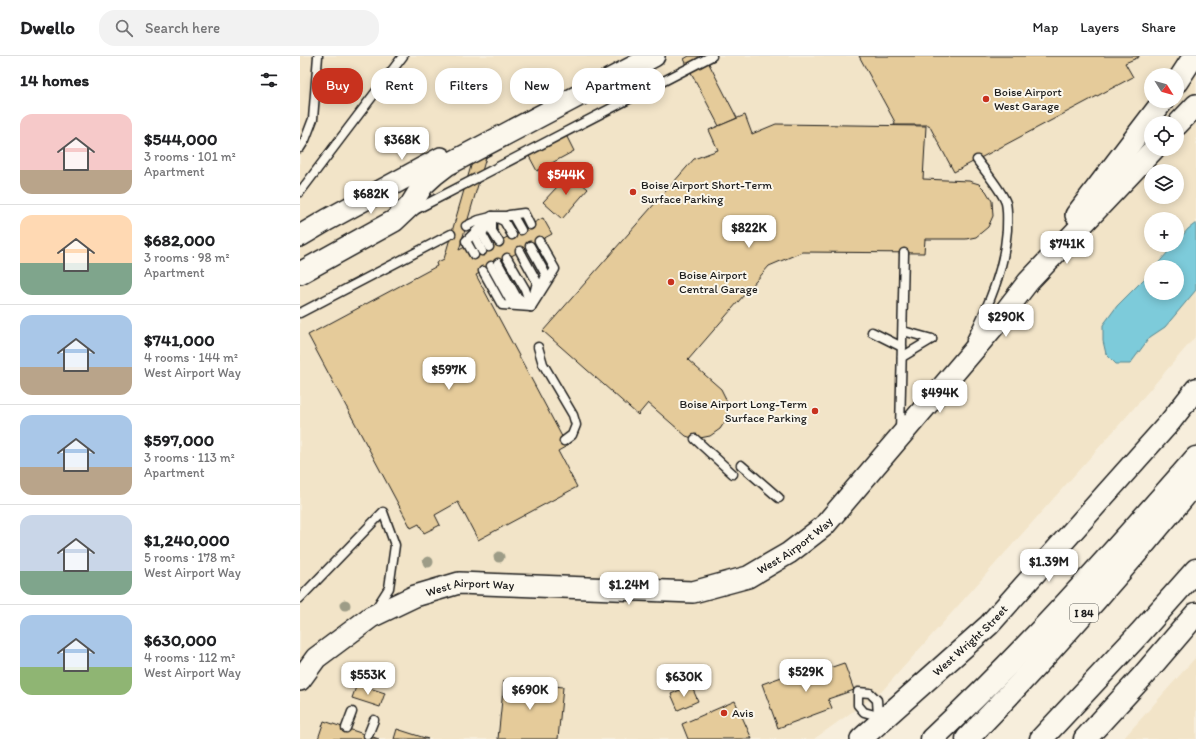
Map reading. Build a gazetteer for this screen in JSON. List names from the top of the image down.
{
  "streets": {
    "highway": ["I 84"],
    "main road": ["West Airport Way", "West Wright Street"]
  },
  "places": [
    "Boise Airport West Garage",
    "Boise Airport Short-Term Surface Parking",
    "Boise Airport Central Garage",
    "Boise Airport Long-Term Surface Parking",
    "Avis"
  ],
  "north": "bottom right",
  "page": {
    "header": "Dwello",
    "search": "Search here",
    "nav": ["Map", "Layers", "Share"],
    "heading": "14 homes",
    "map_buttons": ["+", "−"],
    "chip": [
      "Buy",
      "Rent",
      "Filters",
      "New",
      "Apartment"
    ],
    "list": [
      {
        "name": "$544,000",
        "note": "3 rooms · 101 m² · Apartment"
      },
      {
        "name": "$682,000",
        "note": "3 rooms · 98 m² · Apartment"
      },
      {
        "name": "$741,000",
        "note": "4 rooms · 144 m² · West Airport Way"
      },
      {
        "name": "$597,000",
        "note": "3 rooms · 113 m² · Apartment"
      },
      {
        "name": "$1,240,000",
        "note": "5 rooms · 178 m² · West Airport Way"
      },
      {
        "name": "$630,000",
        "note": "4 rooms · 112 m² · West Airport Way"
      }
    ],
    "price": [
      "$368K",
      "$544K",
      "$682K",
      "$822K",
      "$741K",
      "$290K",
      "$597K",
      "$494K",
      "$1.39M",
      "$1.24M",
      "$529K",
      "$553K",
      "$630K",
      "$690K"
    ]
  }
}
